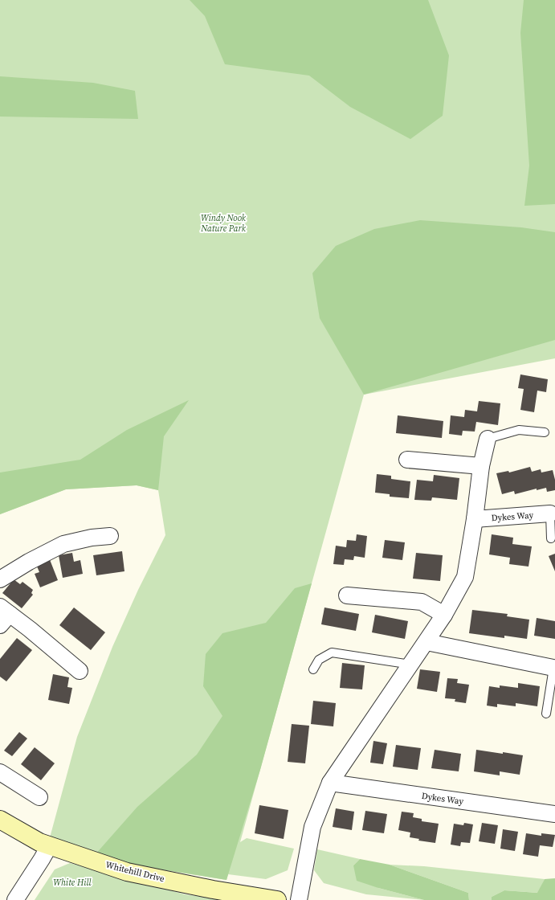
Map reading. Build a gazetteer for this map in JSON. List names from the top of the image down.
{
  "streets": {
    "street": ["Dykes Way", "Whitehill Drive"]
  },
  "parks": ["Windy Nook Nature Park", "White Hill"]
}
